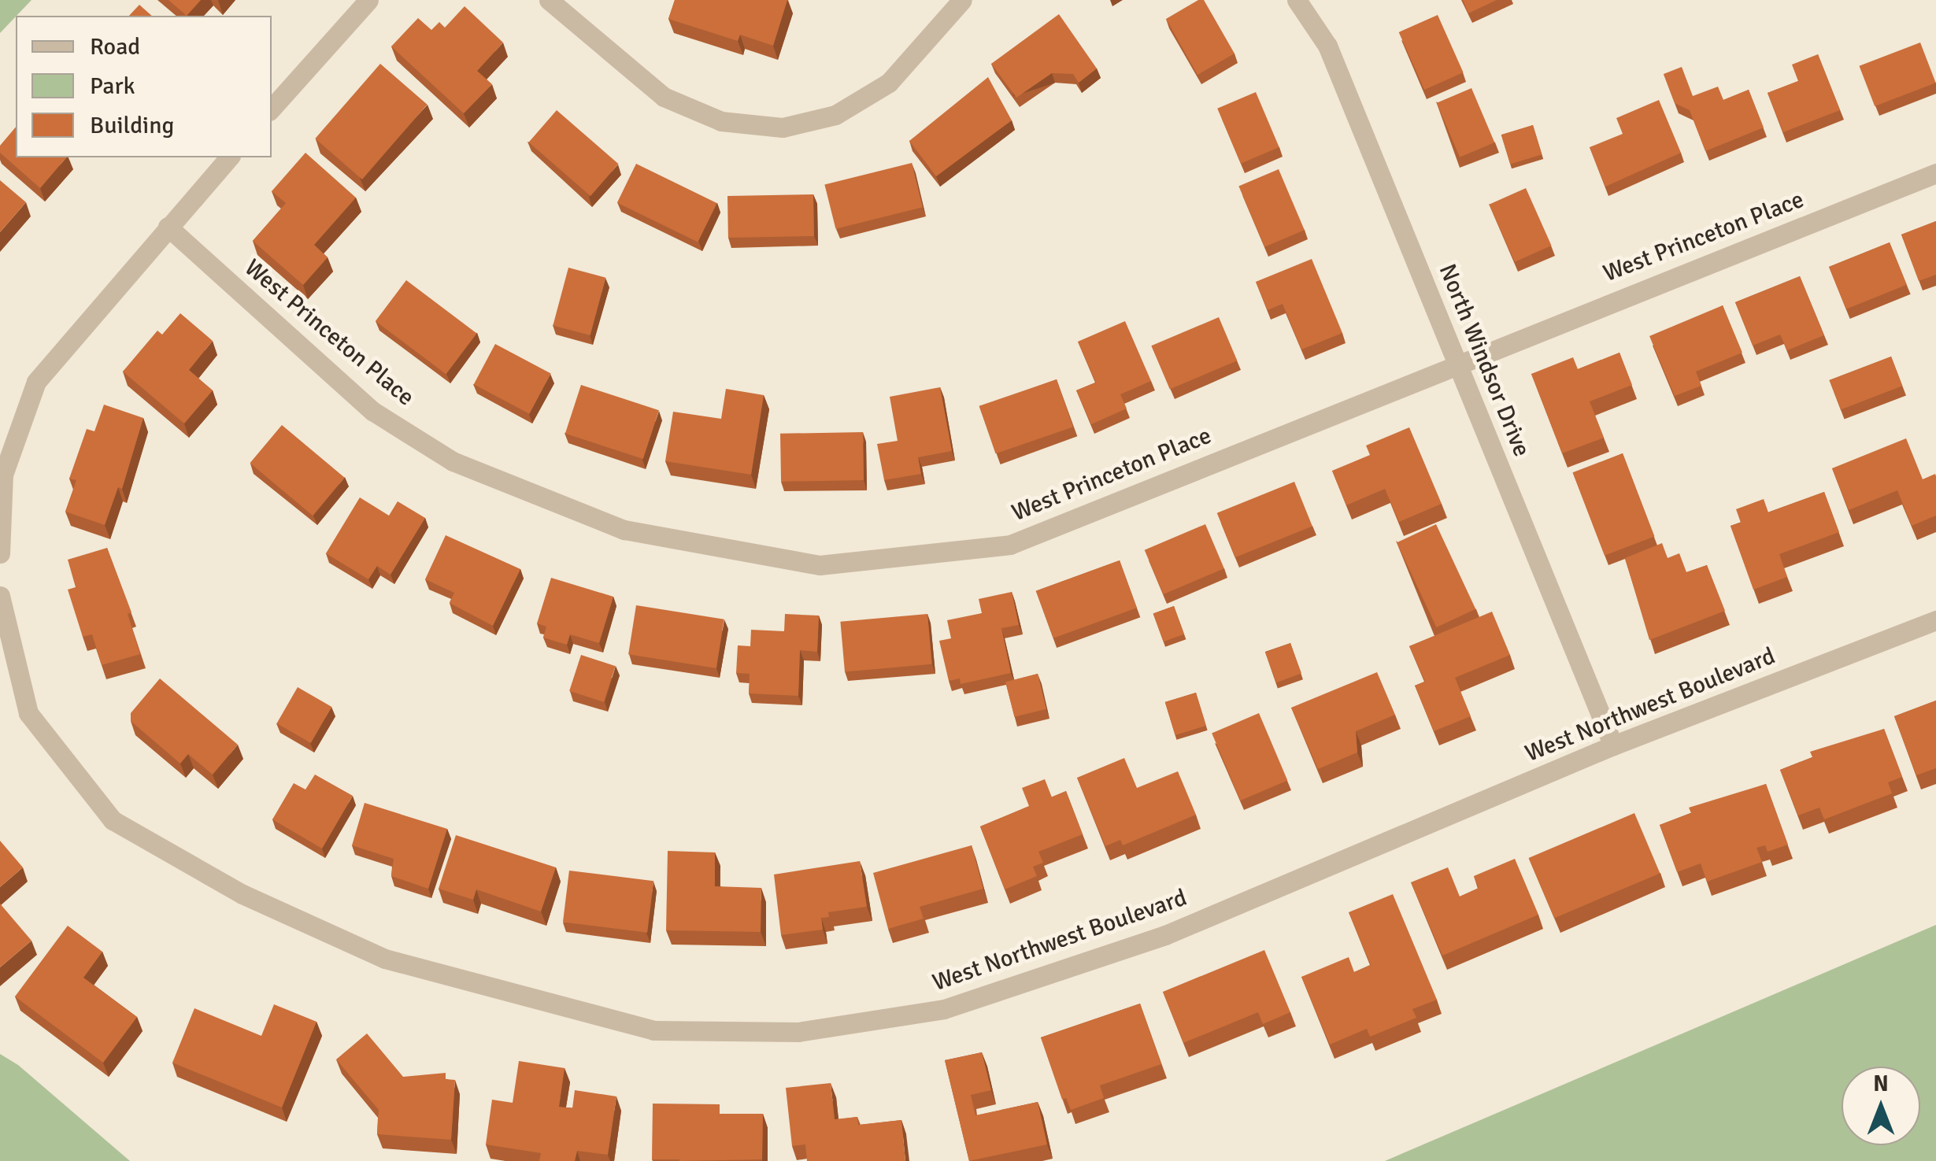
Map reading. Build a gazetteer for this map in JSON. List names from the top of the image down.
{
  "streets": {
    "street": ["West Princeton Place", "North Windsor Drive", "West Northwest Boulevard"]
  },
  "crossings": [
    ["West Princeton Place", "North Windsor Drive"],
    ["North Windsor Drive", "West Northwest Boulevard"]
  ],
  "legend": ["Road", "Park", "Building"],
  "north": "top"
}
